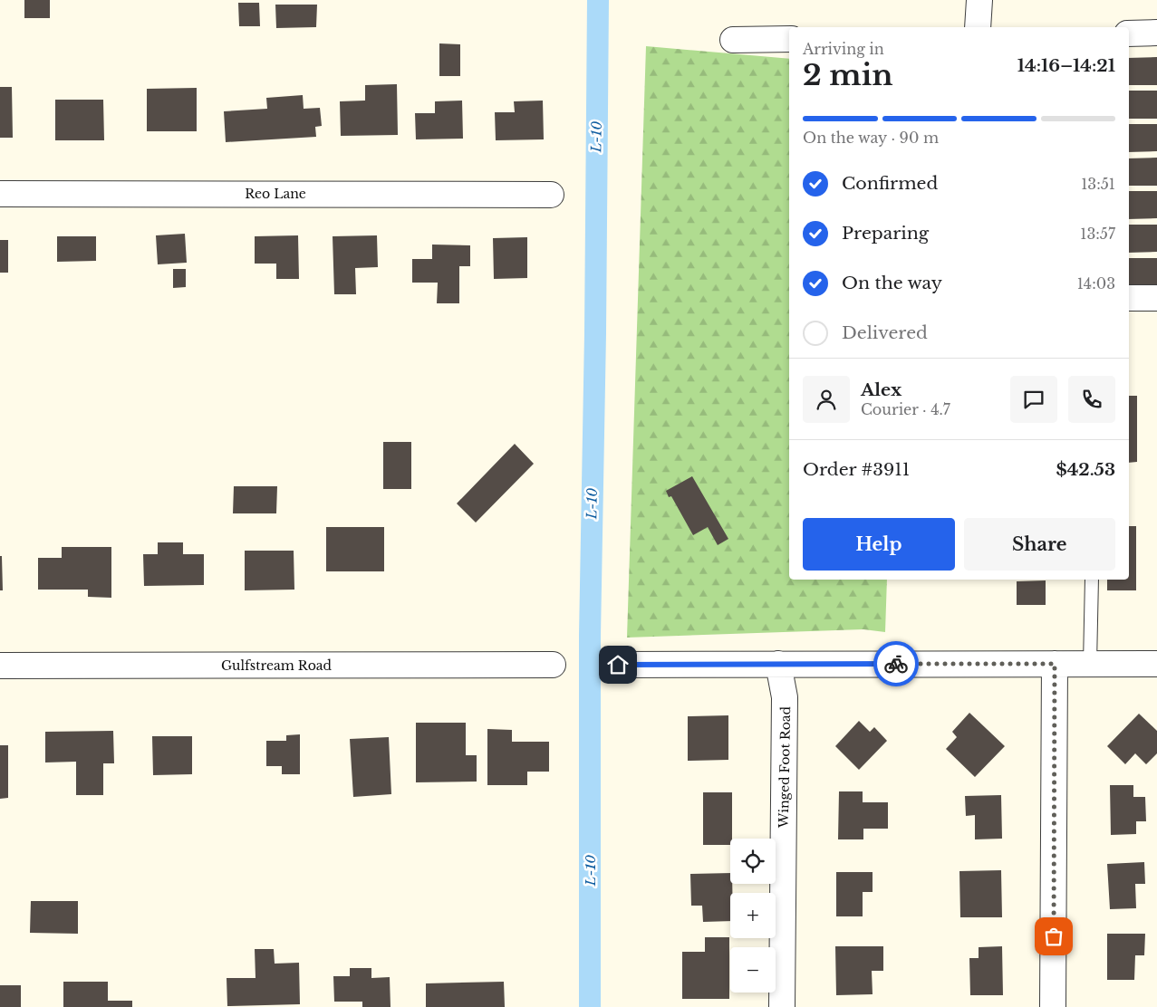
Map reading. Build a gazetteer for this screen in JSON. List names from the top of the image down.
{
  "streets": {
    "street": ["Reo Lane", "Gulfstream Road", "Winged Foot Road"]
  },
  "water": ["L-10"],
  "page": {
    "heading": ["2 min", "Arriving in", "14:16–14:21"],
    "panel": [
      "Alex",
      "Courier · 4.7",
      "Order #3911",
      "$42.53"
    ],
    "bar": "On the way · 90 m",
    "list": [
      ["Confirmed", "13:51"],
      ["Preparing", "13:57"],
      ["On the way", "14:03"],
      "Delivered"
    ],
    "buttons": ["Help", "Share"],
    "map_buttons": ["+", "−"]
  }
}
